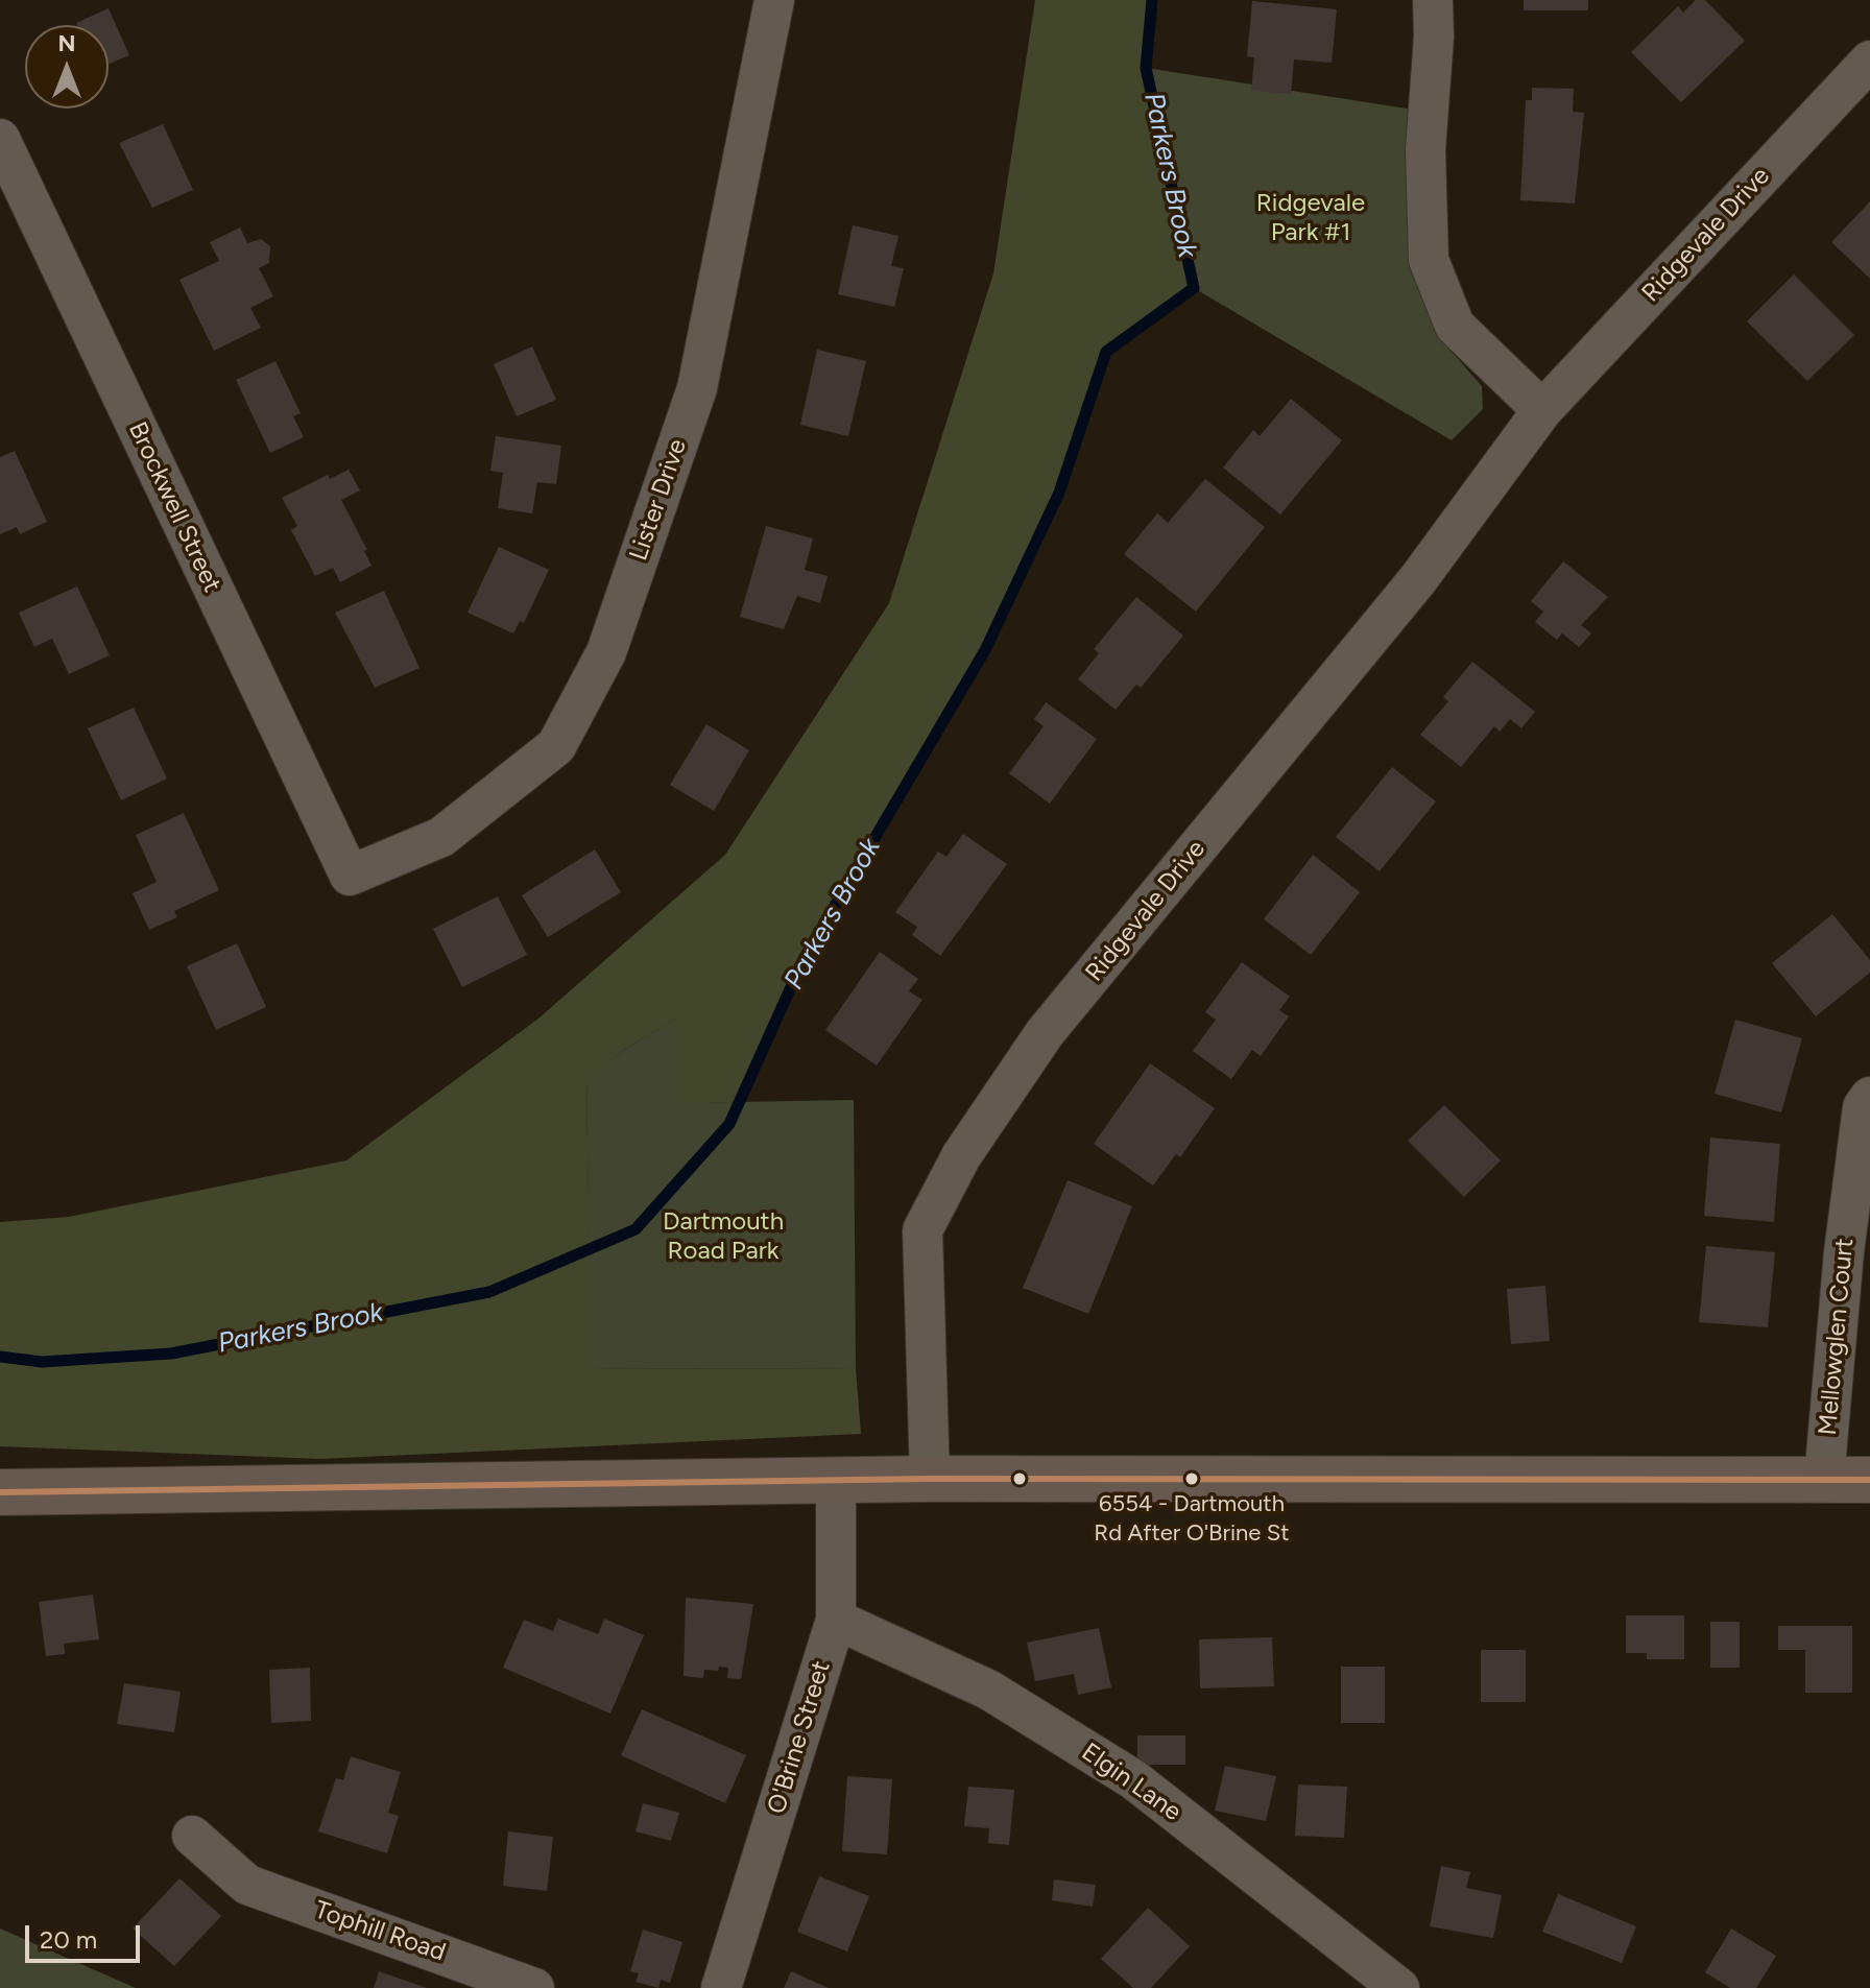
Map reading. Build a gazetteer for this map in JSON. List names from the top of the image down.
{
  "streets": {
    "street": [
      "Ridgevale Drive",
      "Lister Drive",
      "Brockwell Street",
      "Mellowglen Court",
      "O'Brine Street",
      "Elgin Lane",
      "Tophill Road"
    ]
  },
  "crossings": [
    ["Lister Drive", "Brockwell Street"],
    ["O'Brine Street", "Elgin Lane"]
  ],
  "water": ["Parkers Brook"],
  "parks": ["Ridgevale Park #1", "Dartmouth Road Park"],
  "places": ["6554 - Dartmouth Rd After O'Brine St"],
  "scale_bar": "20 m",
  "north": "top"
}
